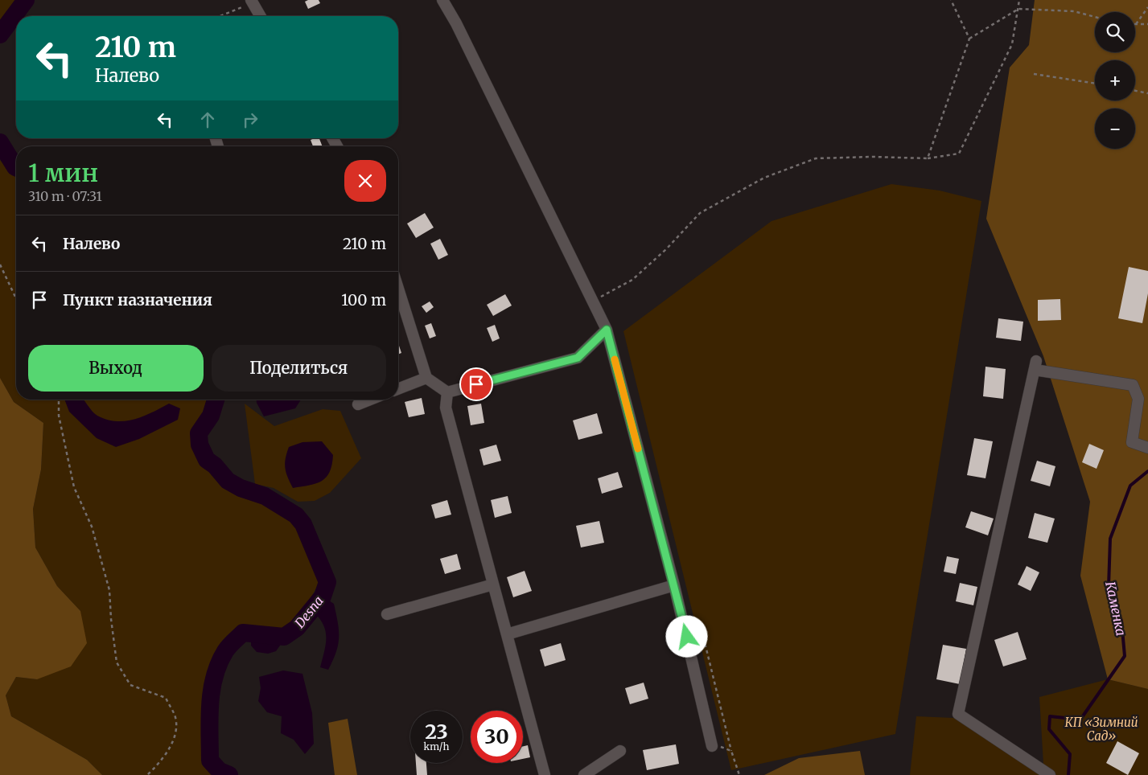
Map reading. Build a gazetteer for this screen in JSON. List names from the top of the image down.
{
  "water": ["Каменка", "Desna"],
  "parks": ["КП «Зимний Сад»"],
  "page": {
    "map_buttons": ["+", "−"],
    "turn": ["210 m", "Налево"],
    "heading": ["1 мин", "310 m · 07:31"],
    "list": [
      {
        "name": "Налево",
        "value": "210 m"
      },
      {
        "name": "Пункт назначения",
        "value": "100 m"
      }
    ],
    "buttons": ["Выход", "Поделиться"],
    "speed": "23 km/h",
    "limit": "30"
  }
}
